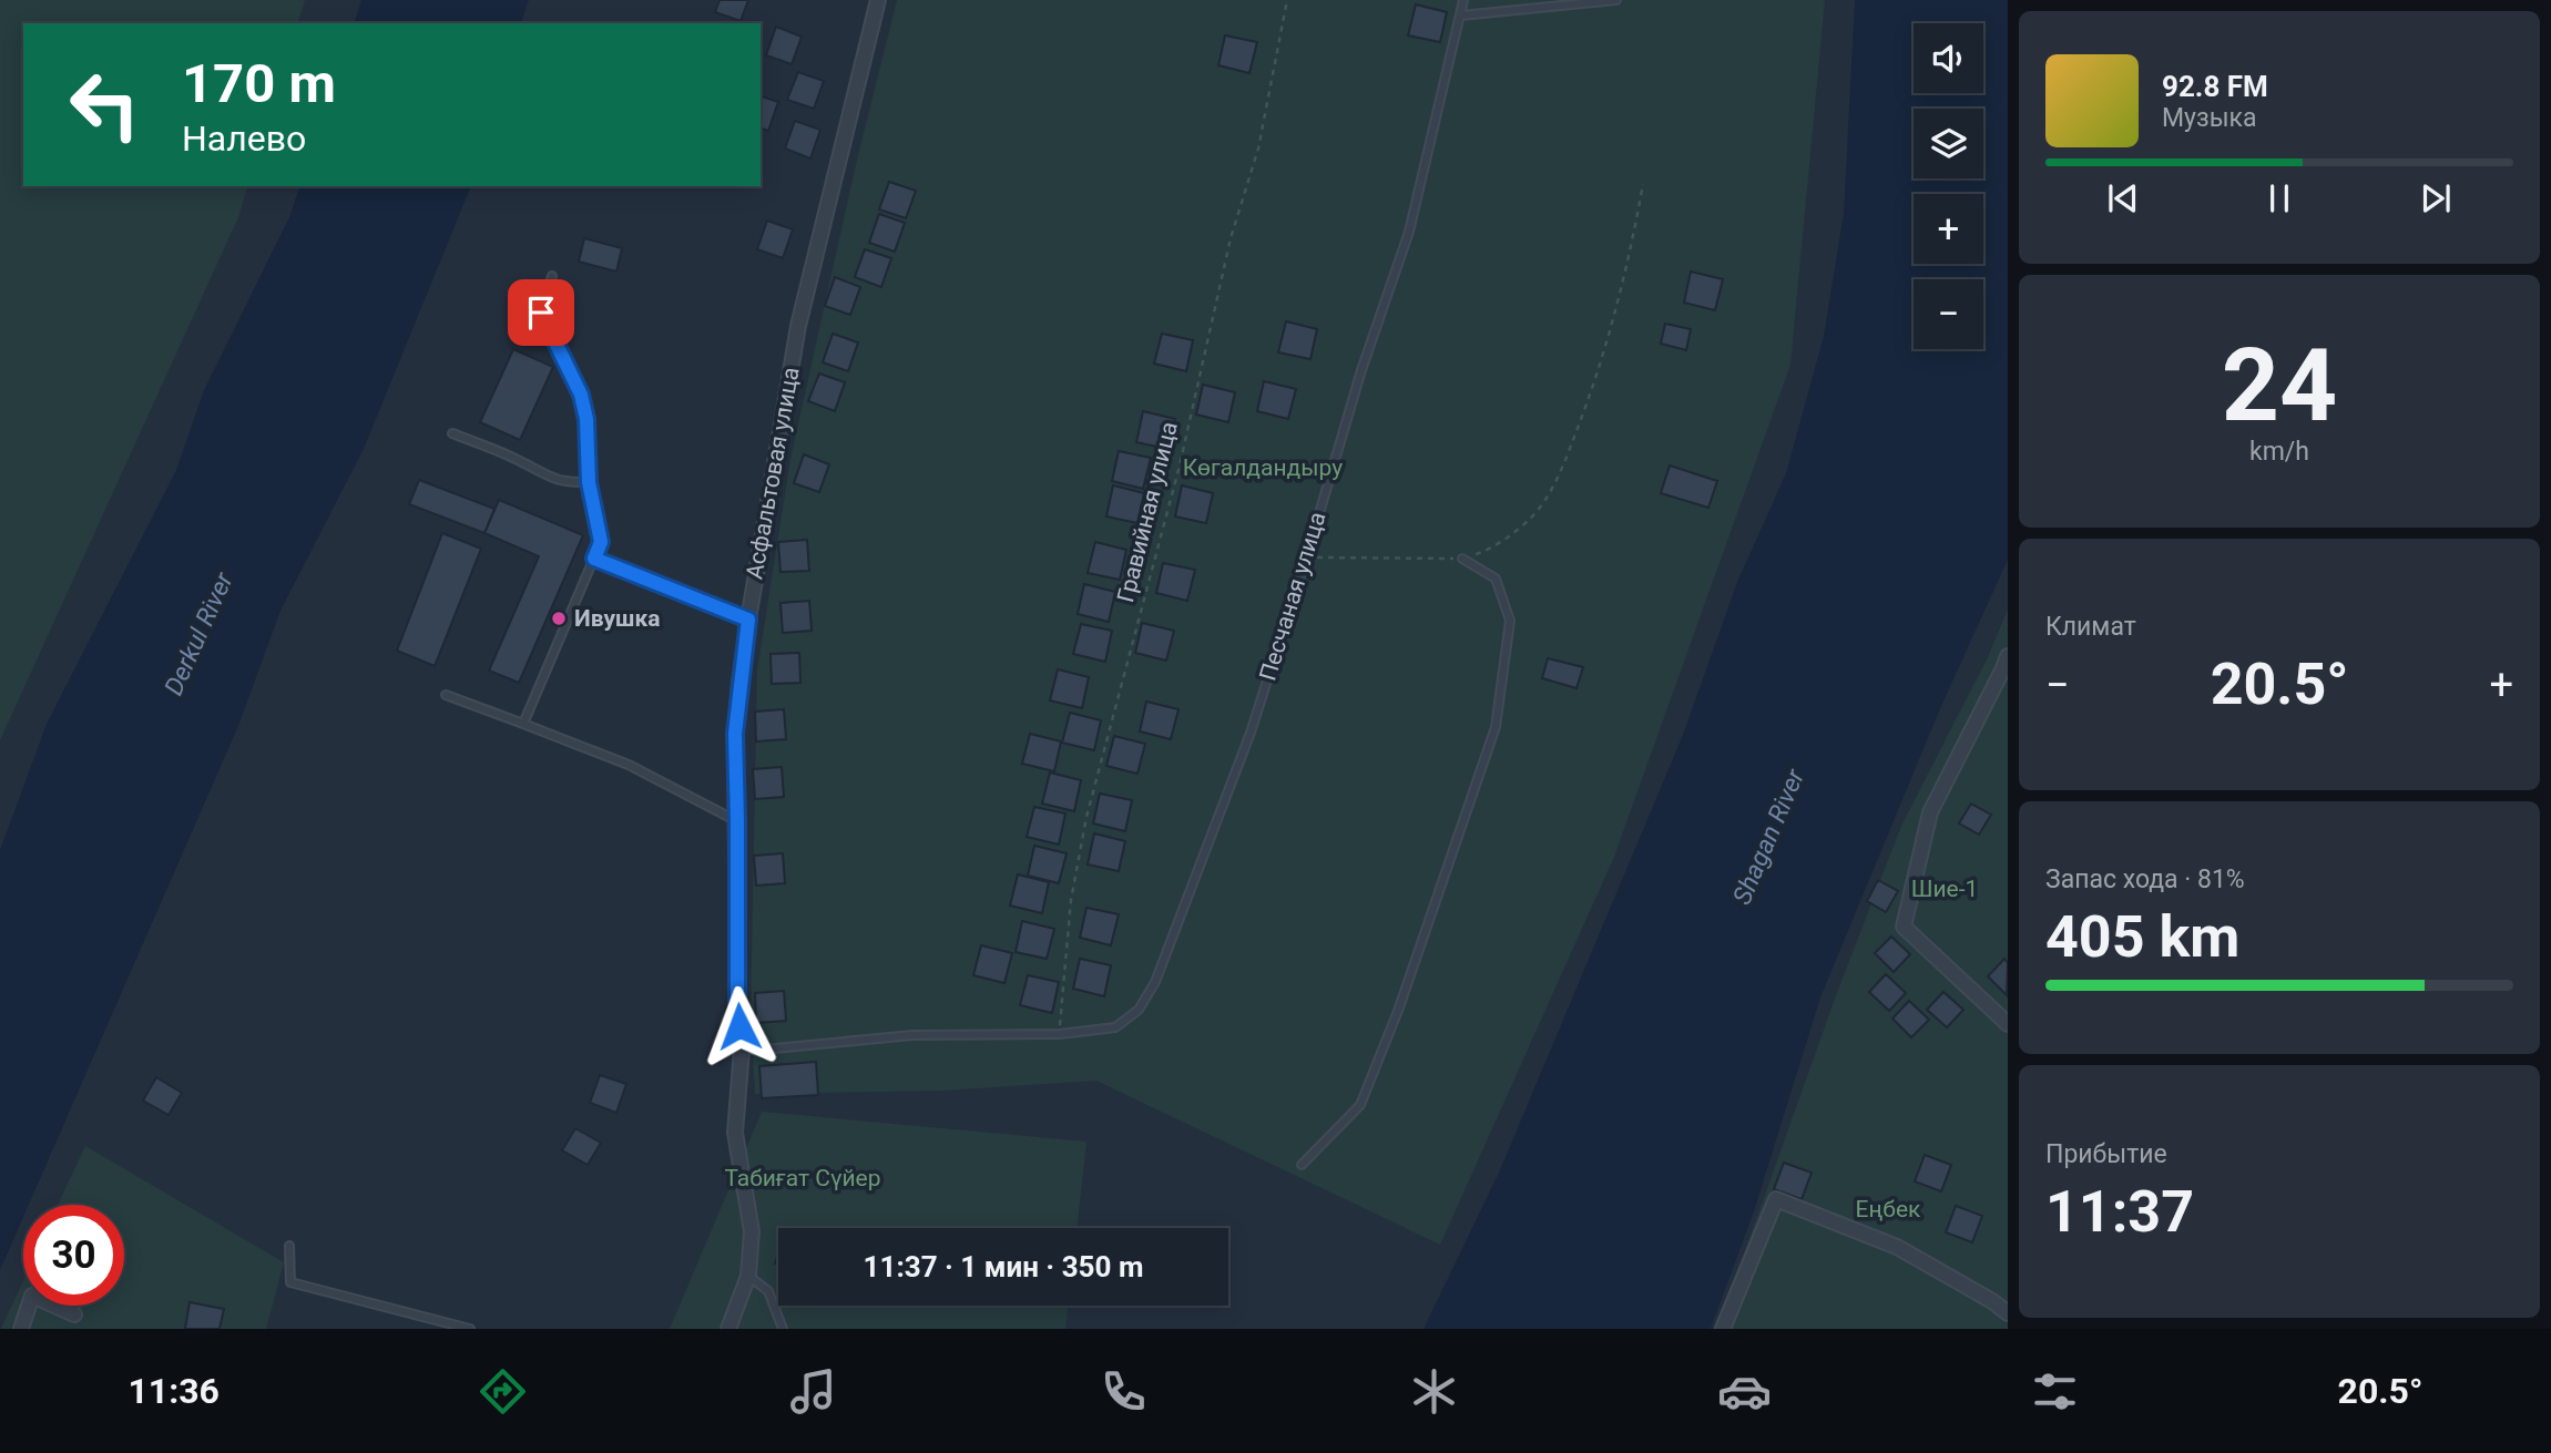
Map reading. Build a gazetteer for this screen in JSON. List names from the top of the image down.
{
  "streets": {
    "street": ["Асфальтовая улица"],
    "lane": ["Песчаная улица"],
    "path": ["Гравийная улица"]
  },
  "crossings": [
    ["Асфальтовая улица", "Песчаная улица"],
    ["Гравийная улица", "Песчаная улица"]
  ],
  "water": ["Derkul River", "Shagan River"],
  "parks": [
    "Көгалдандыру",
    "Шие-1",
    "Табиғат Сүйер",
    "Еңбек"
  ],
  "places": ["Ивушка"],
  "page": {
    "map_buttons": ["+", "−"],
    "turn": ["170 m", "Налево"],
    "song": ["92.8 FM", "Музыка"],
    "tile": [
      ["24", "km/h"],
      "Климат",
      ["Запас хода · 81%", "405 km"],
      ["Прибытие", "11:37"]
    ],
    "heat": ["−", "20.5°", "+"],
    "limit": "30",
    "trip": "11:37 · 1 мин · 350 m",
    "tabs": ["11:36", "20.5°"]
  }
}
